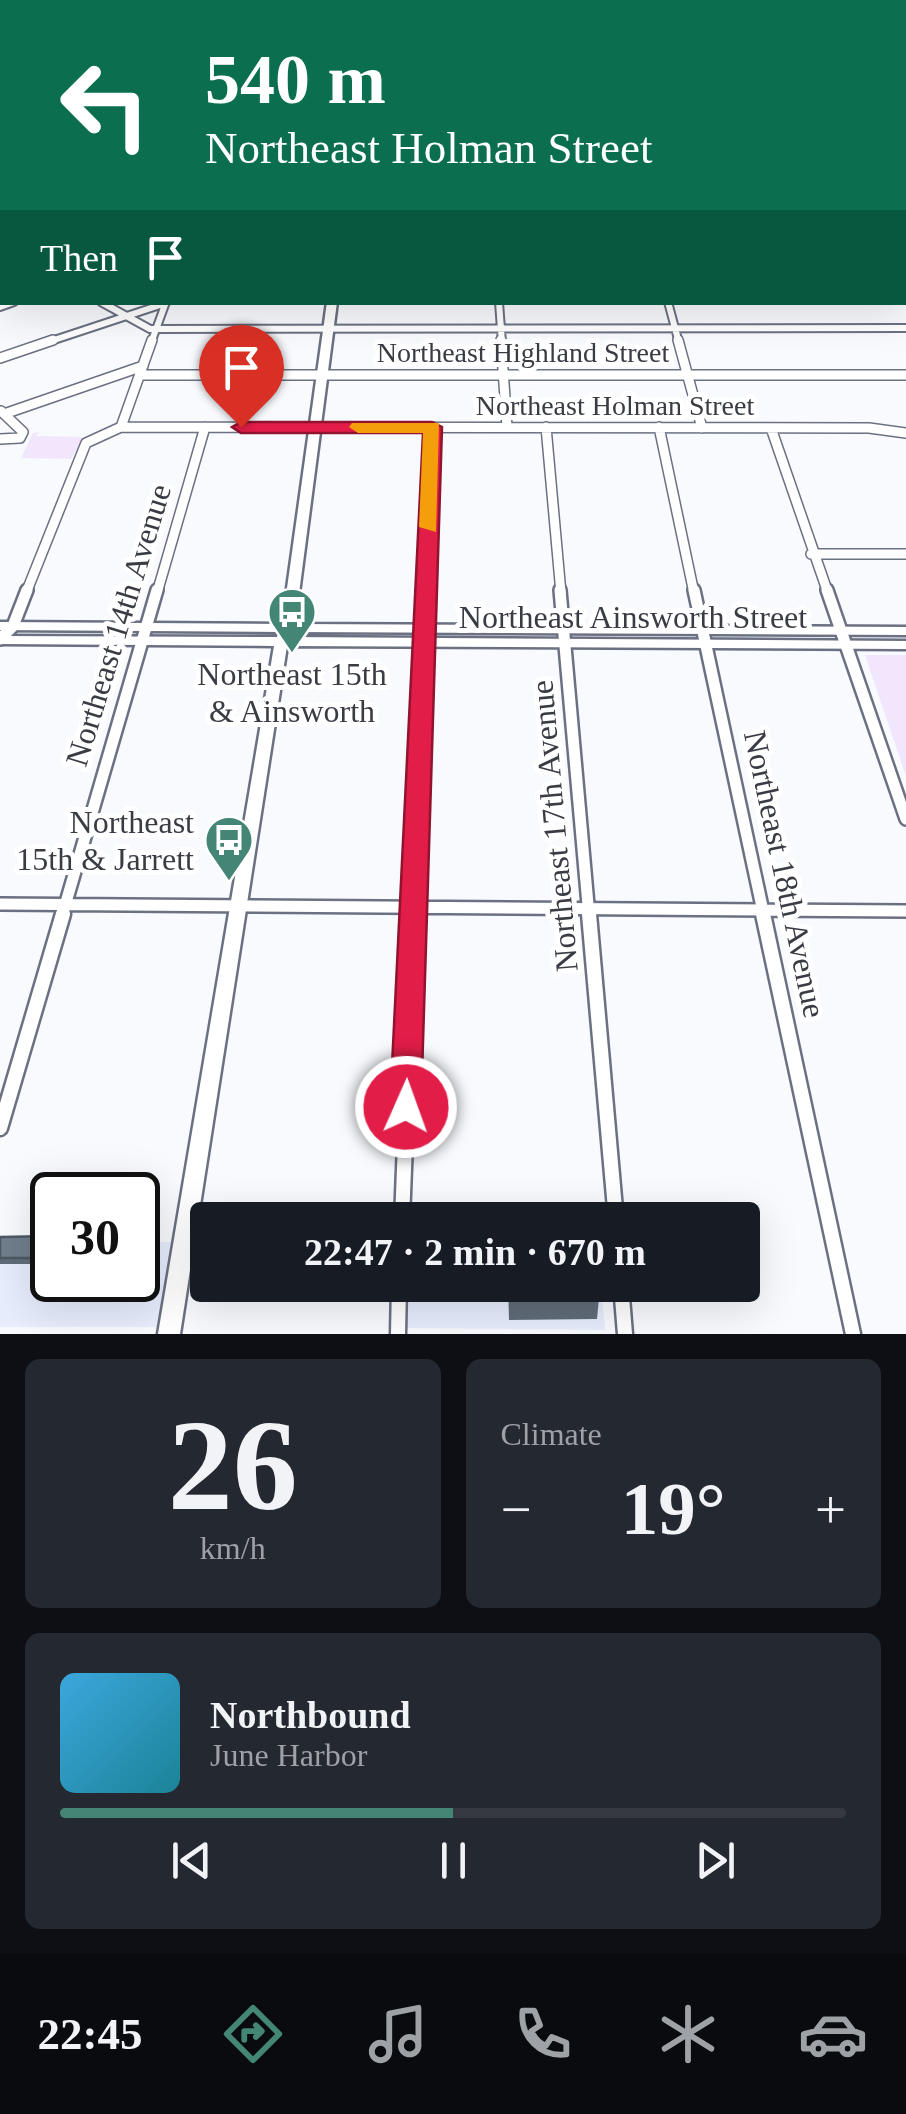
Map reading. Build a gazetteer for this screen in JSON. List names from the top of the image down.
{
  "streets": {
    "street": [
      "Northeast Highland Street",
      "Northeast Holman Street",
      "Northeast Ainsworth Street",
      "Northeast 14th Avenue",
      "Northeast 17th Avenue",
      "Northeast 18th Avenue"
    ]
  },
  "crossings": [
    ["Northeast Holman Street", "Northeast Ainsworth Street"],
    ["Northeast Holman Street", "Northeast 14th Avenue"],
    ["Northeast Holman Street", "Northeast 17th Avenue"],
    ["Northeast Holman Street", "Northeast 18th Avenue"],
    ["Northeast Ainsworth Street", "Northeast 14th Avenue"],
    ["Northeast Ainsworth Street", "Northeast 17th Avenue"],
    ["Northeast Ainsworth Street", "Northeast 18th Avenue"]
  ],
  "places": {
    "bus stop": ["Northeast 15th & Ainsworth", "Northeast 15th & Jarrett"]
  },
  "page": {
    "turn": ["540 m", "Northeast Holman Street"],
    "then": "Then",
    "limit": "30",
    "trip": "22:47 · 2 min · 670 m",
    "tile": [
      ["26", "km/h"],
      "Climate"
    ],
    "heat": ["−", "19°", "+"],
    "song": ["Northbound", "June Harbor"],
    "tabs": "22:45"
  }
}
